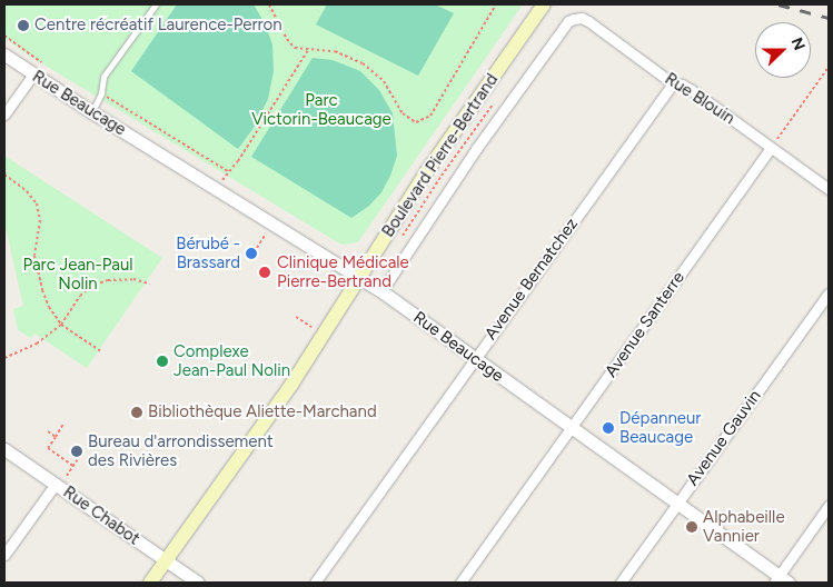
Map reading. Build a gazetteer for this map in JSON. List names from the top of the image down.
{
  "streets": {
    "main road": ["Boulevard Pierre-Bertrand"],
    "street": [
      "Rue Blouin",
      "Rue Beaucage",
      "Avenue Bernatchez",
      "Avenue Santerre",
      "Avenue Gauvin",
      "Rue Chabot"
    ]
  },
  "crossings": [
    ["Rue Blouin", "Boulevard Pierre-Bertrand"],
    ["Rue Blouin", "Avenue Bernatchez"],
    ["Rue Blouin", "Avenue Santerre"],
    ["Rue Beaucage", "Boulevard Pierre-Bertrand"],
    ["Rue Beaucage", "Avenue Bernatchez"],
    ["Rue Beaucage", "Avenue Santerre"],
    ["Rue Beaucage", "Avenue Gauvin"],
    ["Boulevard Pierre-Bertrand", "Rue Chabot"]
  ],
  "parks": ["Parc Victorin-Beaucage", "Parc Jean-Paul Nolin"],
  "places": [
    "Centre récréatif Laurence-Perron",
    "Bérubé - Brassard",
    "Clinique Médicale Pierre-Bertrand",
    "Complexe Jean-Paul Nolin",
    "Bibliothèque Aliette-Marchand",
    "Dépanneur Beaucage",
    "Bureau d'arrondissement des Rivières",
    "Alphabeille Vannier"
  ],
  "north": "right"
}
